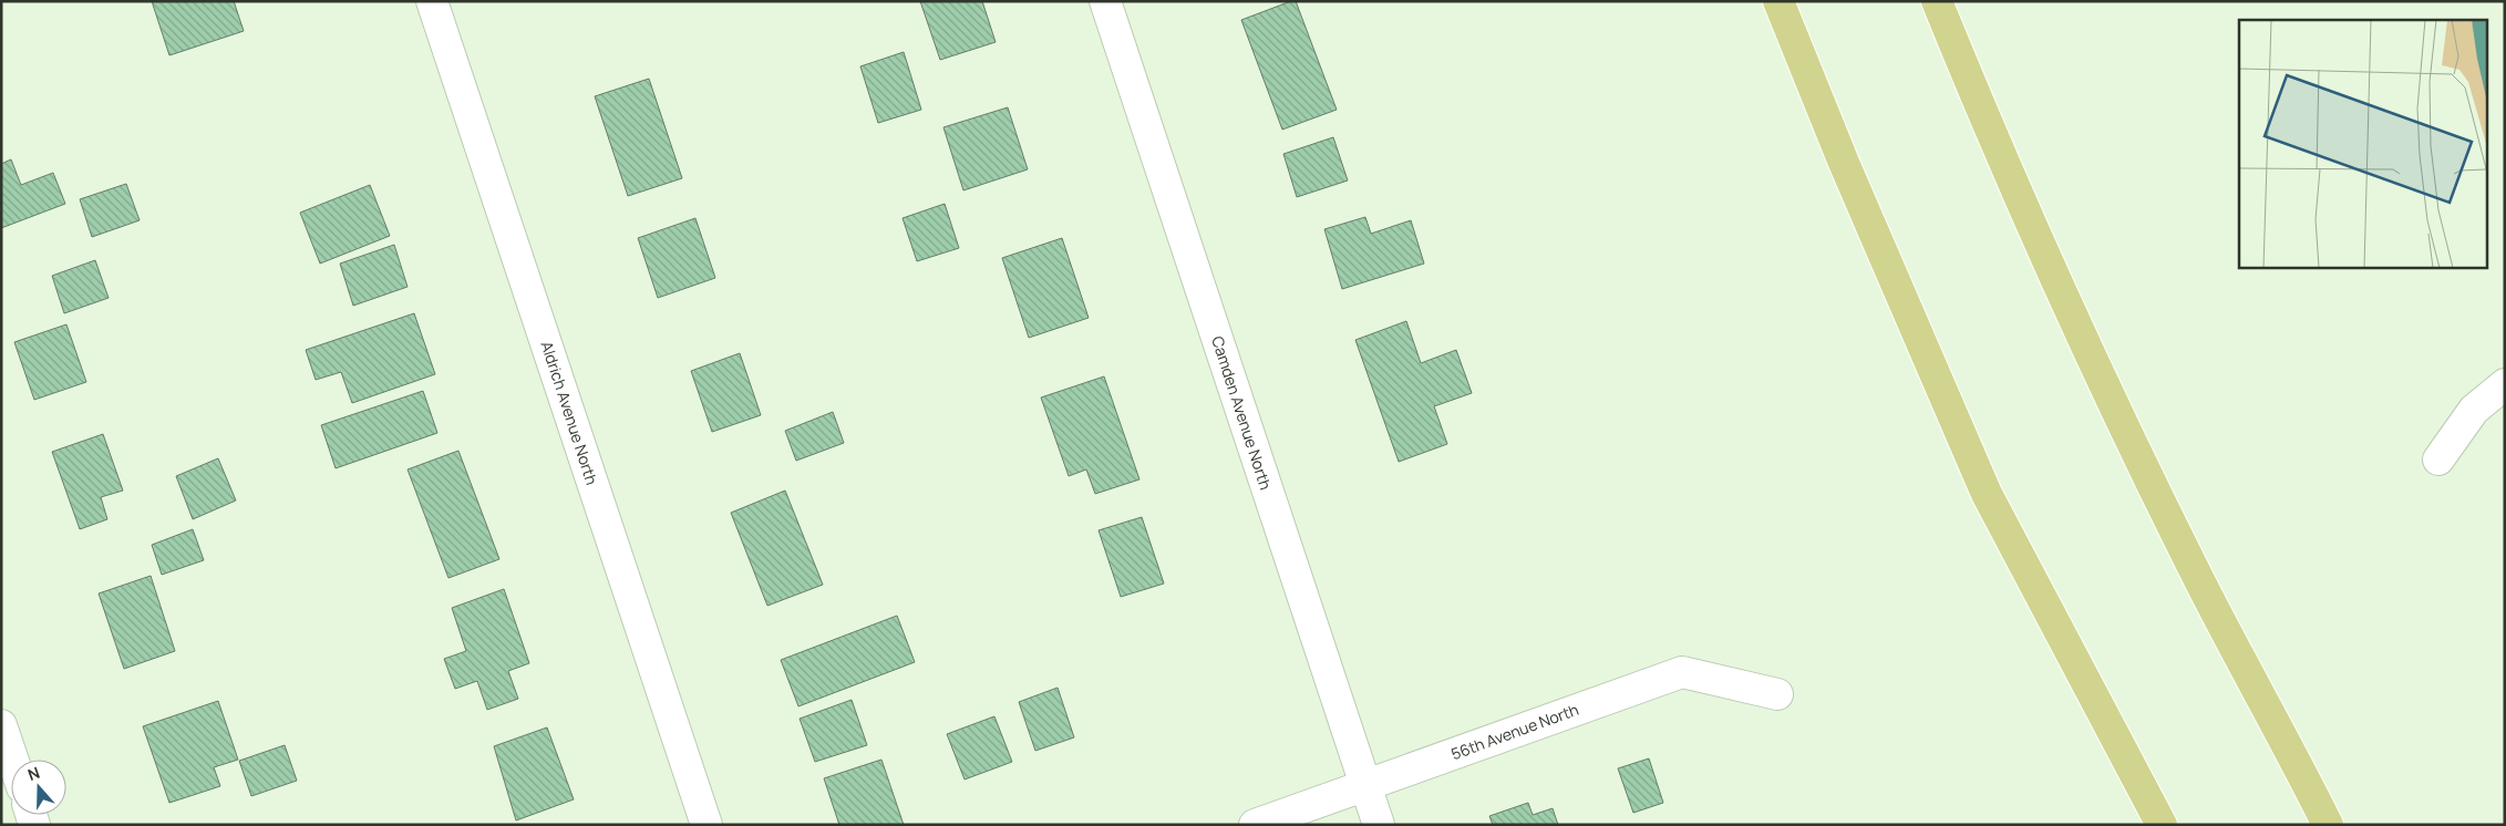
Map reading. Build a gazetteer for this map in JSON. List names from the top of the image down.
{
  "streets": {
    "street": ["Aldrich Avenue North", "Camden Avenue North", "56th Avenue North"]
  },
  "crossings": [
    ["Camden Avenue North", "56th Avenue North"]
  ],
  "north": "top"
}
